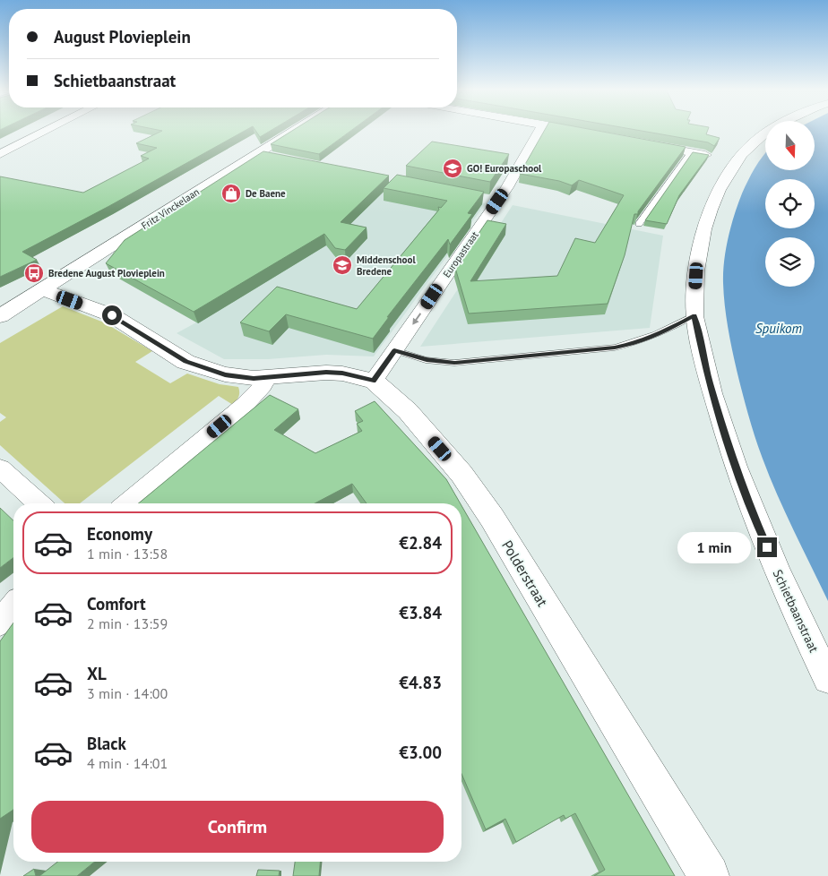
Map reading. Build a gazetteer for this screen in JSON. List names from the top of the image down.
{
  "streets": {
    "street": [
      "Fritz Vinckelaan",
      "Europastraat",
      "Polderstraat",
      "Schietbaanstraat"
    ]
  },
  "crossings": [
    ["Europastraat", "Polderstraat"]
  ],
  "one_way": ["Europastraat"],
  "water": ["Spuikom"],
  "places": {
    "school or university": ["GO! Europaschool", "Middenschool Bredene"],
    "shop": ["De Baene"],
    "bus stop": ["Bredene August Plovieplein"]
  },
  "north": "bottom",
  "page": {
    "banner": ["August Plovieplein", "Schietbaanstraat"],
    "list": [
      {
        "name": "Economy",
        "note": "1 min · 13:58",
        "value": "€2.84"
      },
      {
        "name": "Comfort",
        "note": "2 min · 13:59",
        "value": "€3.84"
      },
      {
        "name": "XL",
        "note": "3 min · 14:00",
        "value": "€4.83"
      },
      {
        "name": "Black",
        "note": "4 min · 14:01",
        "value": "€3.00"
      }
    ],
    "bubble": "1 min",
    "buttons": "Confirm"
  }
}
